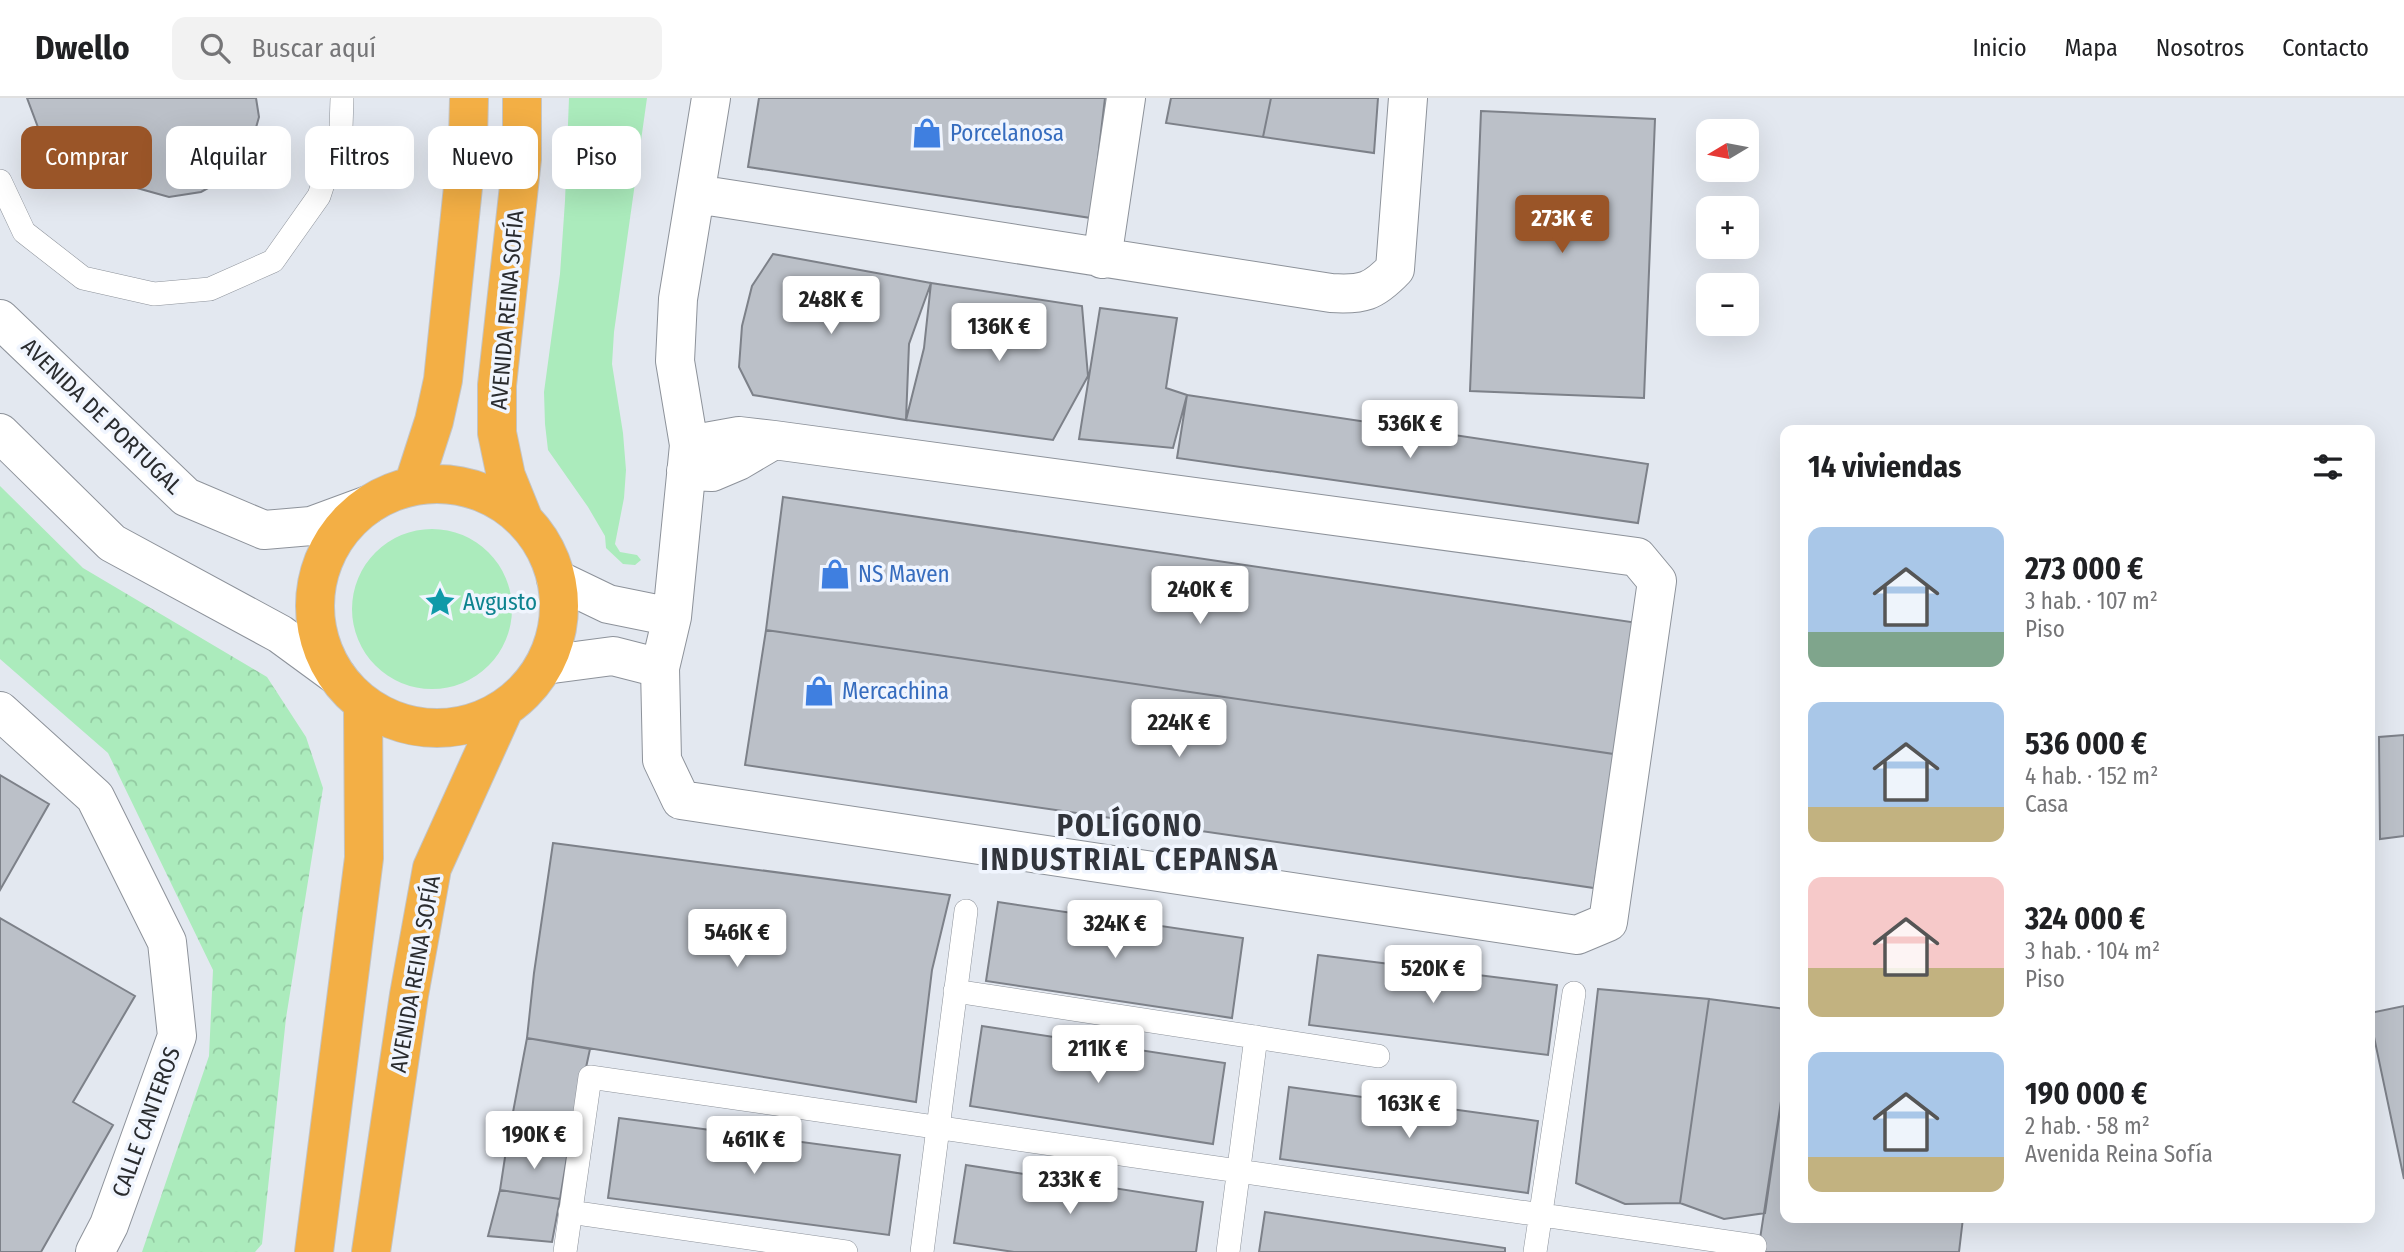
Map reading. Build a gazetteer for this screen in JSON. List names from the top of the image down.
{
  "streets": {
    "highway": ["AVENIDA REINA SOFÍA"],
    "street": ["AVENIDA DE PORTUGAL", "CALLE CANTEROS"]
  },
  "crossings": [
    ["AVENIDA REINA SOFÍA", "AVENIDA DE PORTUGAL"]
  ],
  "districts": ["POLÍGONO INDUSTRIAL CEPANSA"],
  "places": {
    "shop": ["Porcelanosa", "NS Maven", "Mercachina"],
    "place": ["Avgusto"]
  },
  "north": "left",
  "page": {
    "header": "Dwello",
    "search": "Buscar aquí",
    "nav": [
      "Inicio",
      "Mapa",
      "Nosotros",
      "Contacto"
    ],
    "map_buttons": ["+", "−"],
    "chip": [
      "Comprar",
      "Alquilar",
      "Filtros",
      "Nuevo",
      "Piso"
    ],
    "price": [
      "273K €",
      "248K €",
      "136K €",
      "536K €",
      "240K €",
      "224K €",
      "324K €",
      "546K €",
      "520K €",
      "211K €",
      "163K €",
      "190K €",
      "461K €",
      "233K €"
    ],
    "heading": "14 viviendas",
    "list": [
      {
        "name": "273 000 €",
        "note": "3 hab. · 107 m² · Piso"
      },
      {
        "name": "536 000 €",
        "note": "4 hab. · 152 m² · Casa"
      },
      {
        "name": "324 000 €",
        "note": "3 hab. · 104 m² · Piso"
      },
      {
        "name": "190 000 €",
        "note": "2 hab. · 58 m² · Avenida Reina Sofía"
      }
    ]
  }
}
